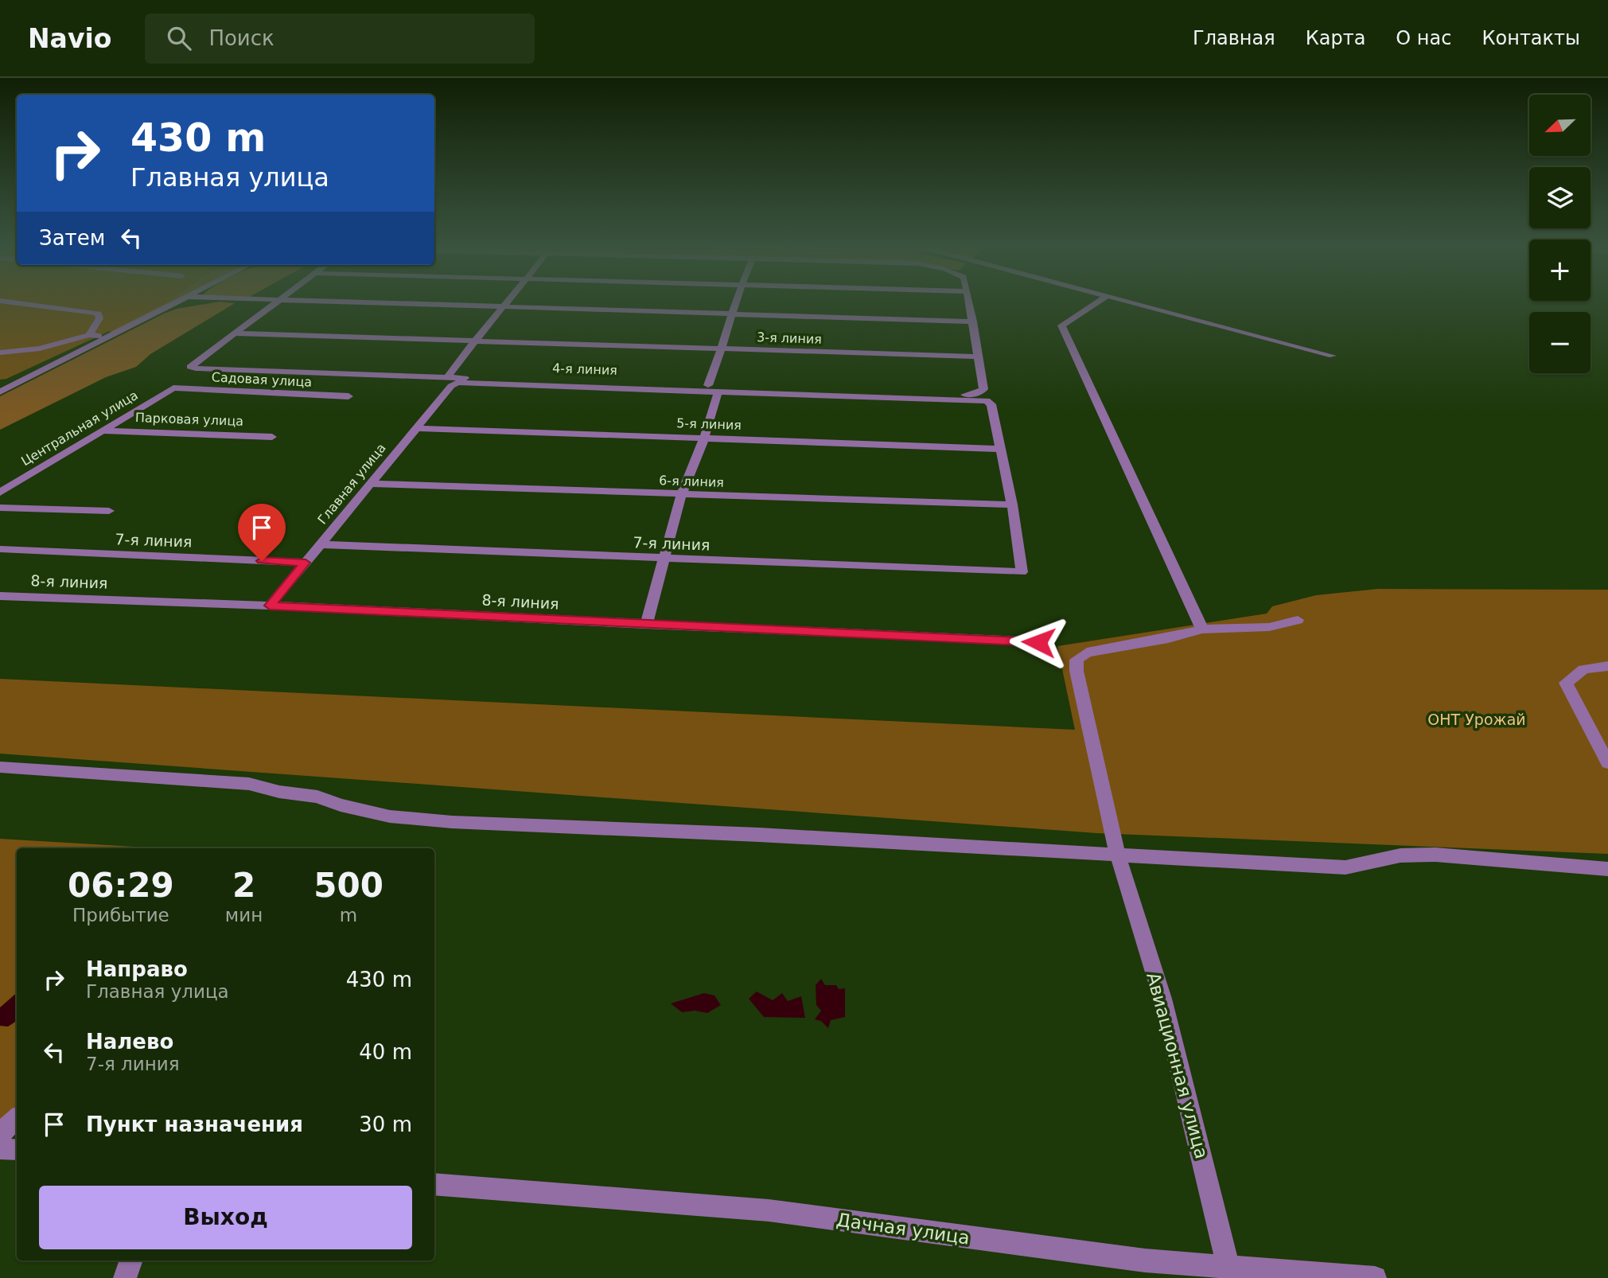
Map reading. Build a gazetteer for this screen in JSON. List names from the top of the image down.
{
  "streets": {
    "street": [
      "3-я линия",
      "4-я линия",
      "Садовая улица",
      "Парковая улица",
      "5-я линия",
      "Центральная улица",
      "6-я линия",
      "Главная улица",
      "7-я линия",
      "8-я линия",
      "Авиационная улица",
      "Дачная улица"
    ]
  },
  "crossings": [
    ["3-я линия", "4-я линия"],
    ["3-я линия", "Главная улица"],
    ["4-я линия", "Главная улица"],
    ["Садовая улица", "Центральная улица"],
    ["Парковая улица", "Центральная улица"],
    ["5-я линия", "Главная улица"],
    ["6-я линия", "Главная улица"],
    ["6-я линия", "7-я линия"],
    ["Главная улица", "7-я линия"],
    ["Главная улица", "8-я линия"],
    ["Авиационная улица", "Дачная улица"]
  ],
  "parks": ["ОНТ Урожай"],
  "north": "bottom left",
  "page": {
    "header": "Navio",
    "search": "Поиск",
    "nav": [
      "Главная",
      "Карта",
      "О нас",
      "Контакты"
    ],
    "map_buttons": ["+", "−"],
    "turn": ["430 m", "Главная улица"],
    "then": "Затем",
    "eta": [
      "06:29",
      "Прибытие",
      "2",
      "мин",
      "500",
      "m"
    ],
    "list": [
      {
        "name": "Направо",
        "note": "Главная улица",
        "value": "430 m"
      },
      {
        "name": "Налево",
        "note": "7-я линия",
        "value": "40 m"
      },
      {
        "name": "Пункт назначения",
        "value": "30 m"
      }
    ],
    "buttons": "Выход"
  }
}
